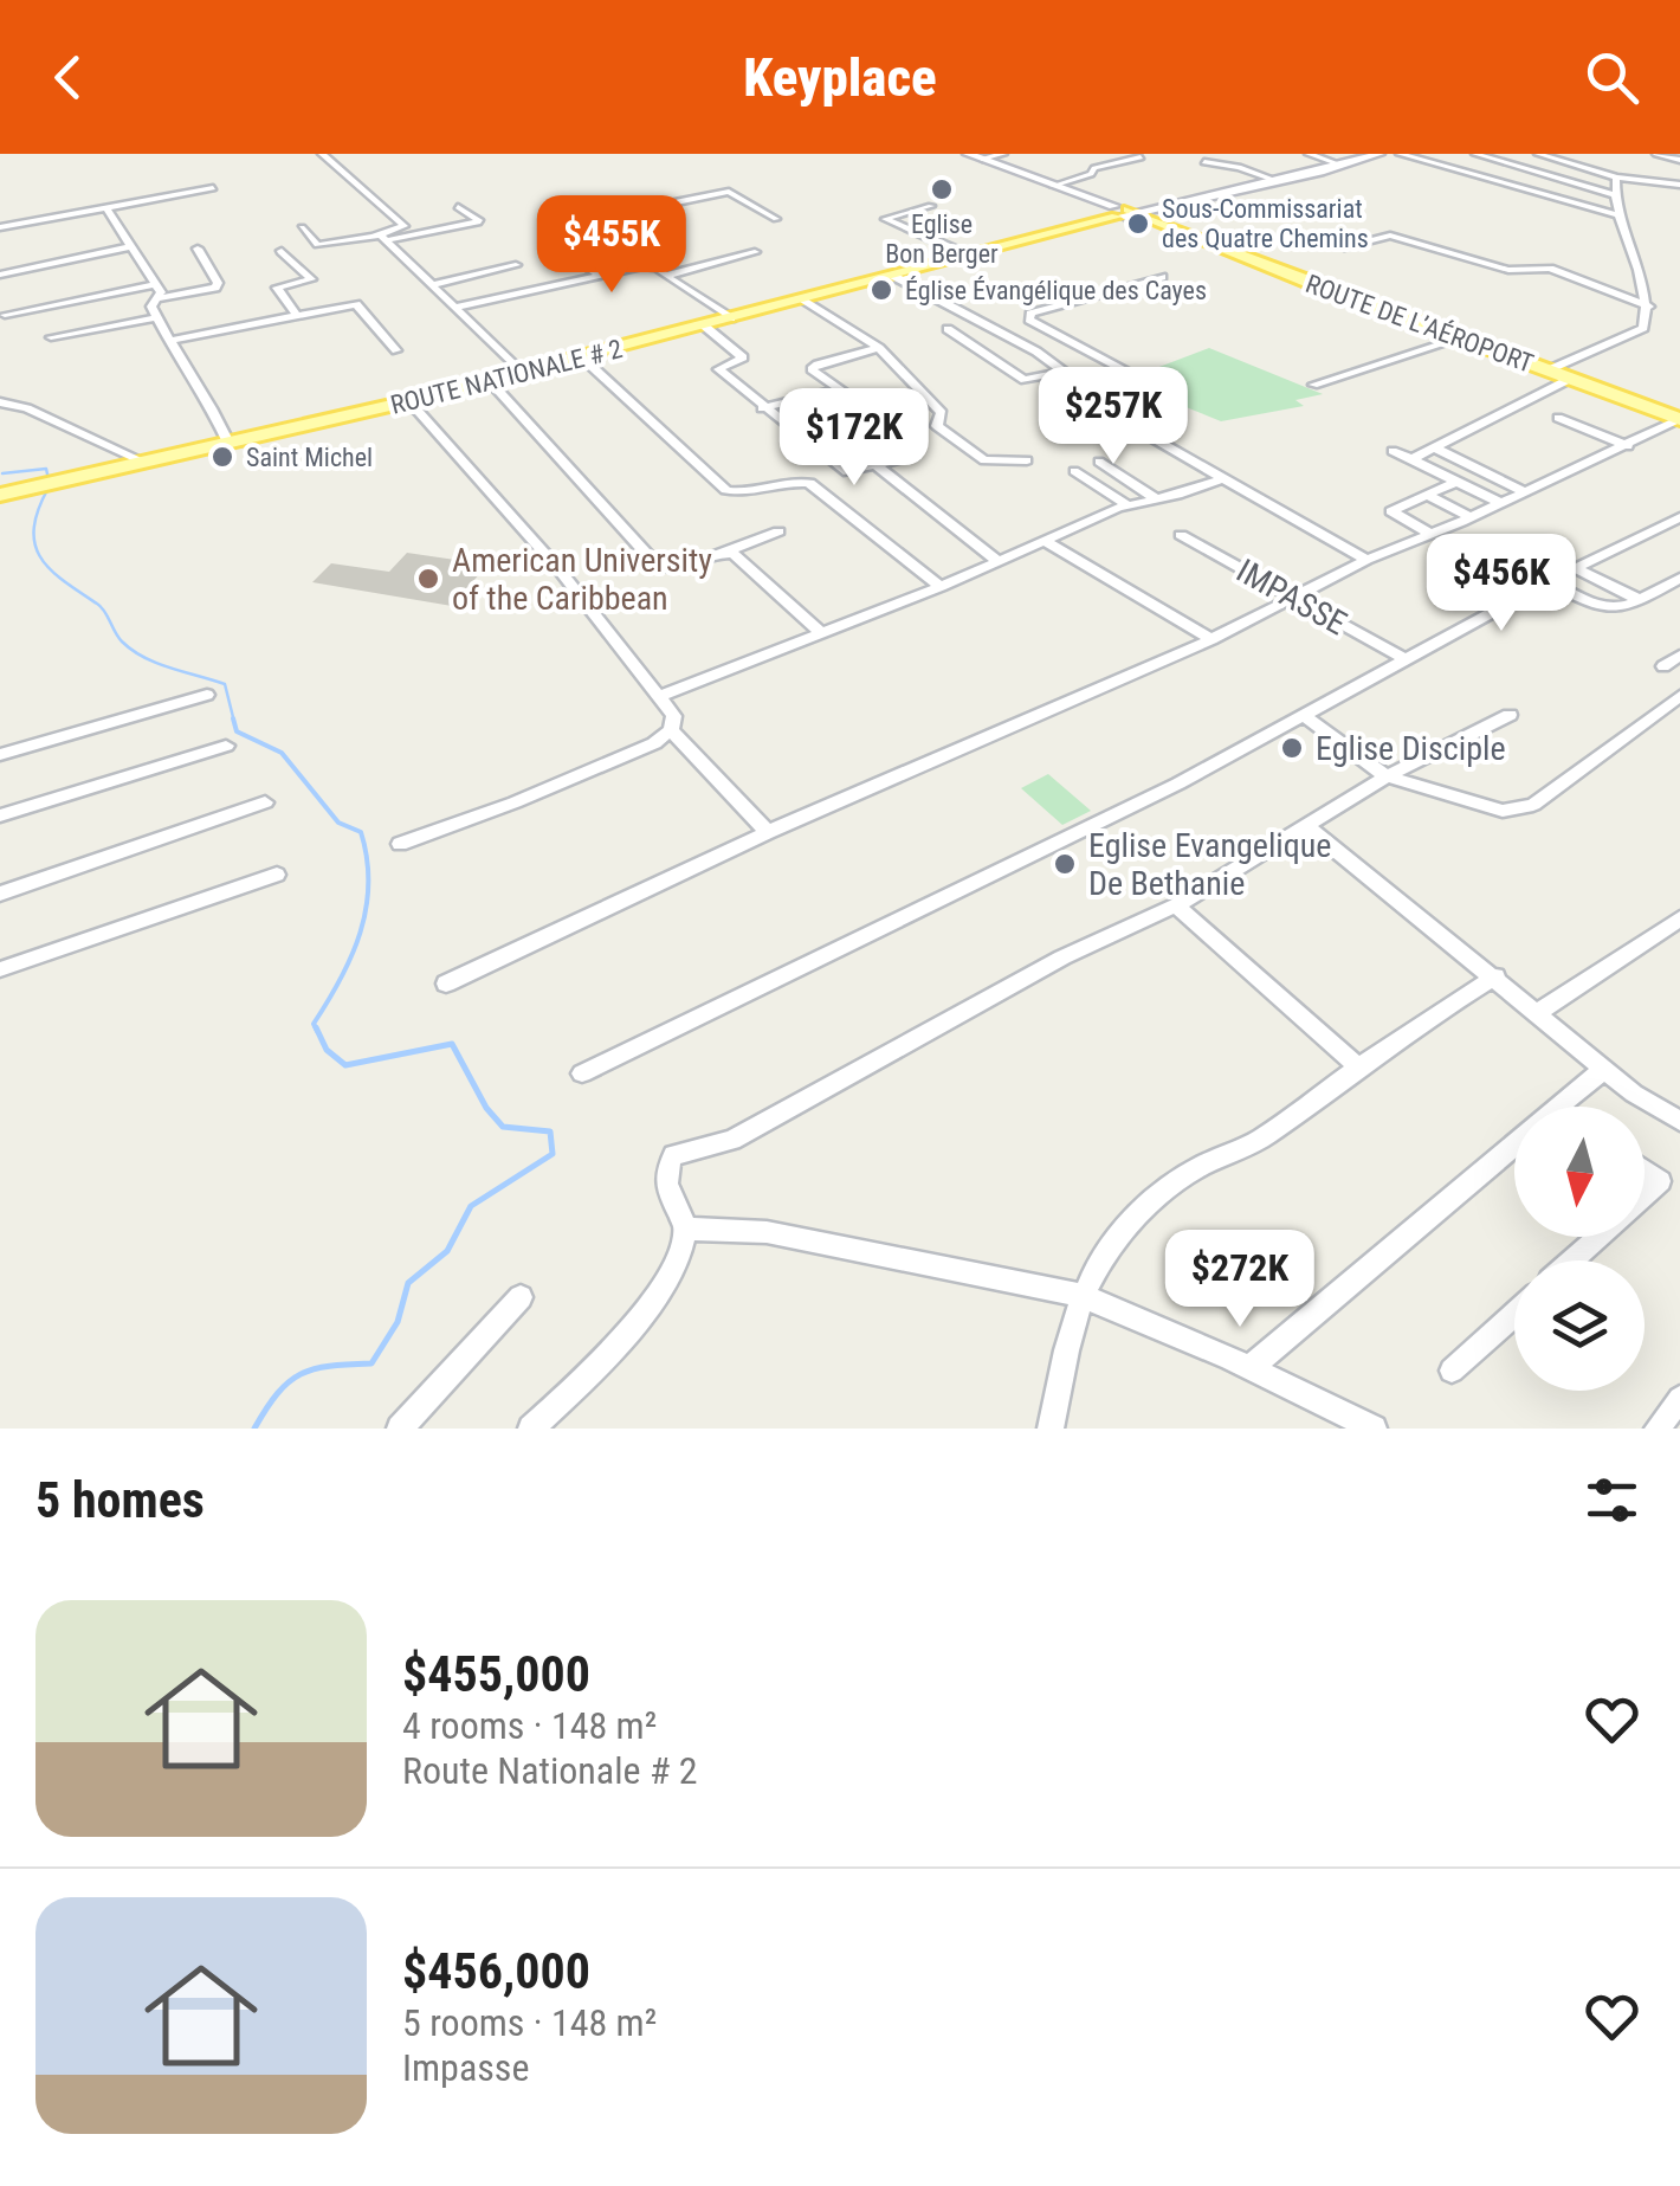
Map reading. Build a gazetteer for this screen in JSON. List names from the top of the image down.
{
  "streets": {
    "main road": ["ROUTE DE L’AÉROPORT", "ROUTE NATIONALE # 2"],
    "street": ["IMPASSE"]
  },
  "crossings": [
    ["ROUTE DE L’AÉROPORT", "ROUTE NATIONALE # 2"]
  ],
  "places": [
    "Eglise Bon Berger",
    "Sous-Commissariat des Quatre Chemins",
    "Église Évangélique des Cayes",
    "Saint Michel",
    "American University of the Caribbean",
    "Eglise Disciple",
    "Eglise Evangelique De Bethanie"
  ],
  "north": "bottom",
  "page": {
    "header": "Keyplace",
    "price": [
      "$455K",
      "$257K",
      "$172K",
      "$456K",
      "$272K"
    ],
    "heading": "5 homes",
    "list": [
      {
        "name": "$455,000",
        "note": "4 rooms · 148 m² · Route Nationale # 2"
      },
      {
        "name": "$456,000",
        "note": "5 rooms · 148 m² · Impasse"
      }
    ]
  }
}
